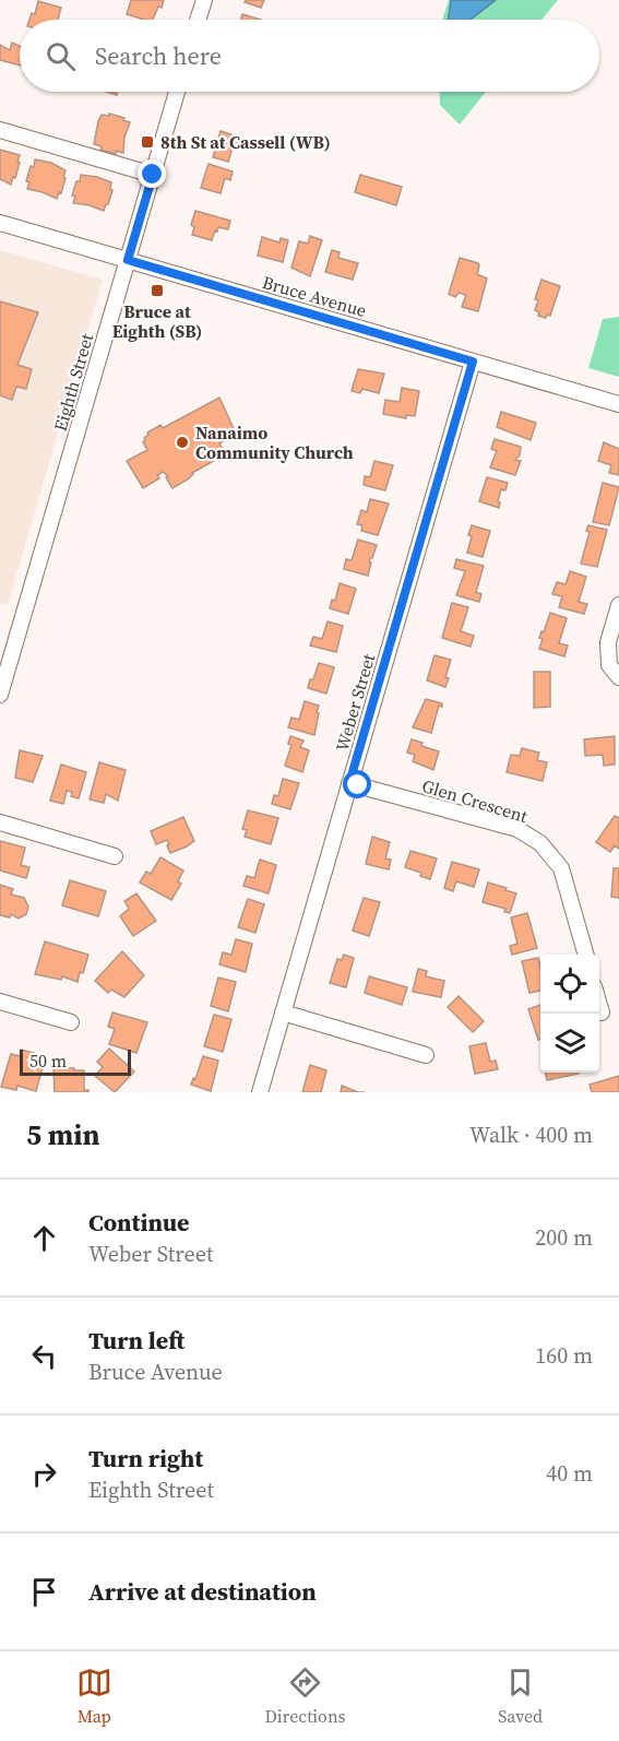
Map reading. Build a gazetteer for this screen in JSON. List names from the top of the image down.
{
  "streets": {
    "street": [
      "Bruce Avenue",
      "Eighth Street",
      "Weber Street",
      "Glen Crescent"
    ]
  },
  "crossings": [
    ["Bruce Avenue", "Eighth Street"],
    ["Bruce Avenue", "Weber Street"],
    ["Weber Street", "Glen Crescent"]
  ],
  "places": {
    "transit": ["8th St at Cassell (WB)", "Bruce at Eighth (SB)"],
    "other": ["Nanaimo Community Church"]
  },
  "scale_bar": "50 m",
  "page": {
    "search": "Search here",
    "scale": "50 m",
    "heading": ["5 min", "Walk · 400 m"],
    "list": [
      ["Continue", "Weber Street", "200 m"],
      ["Turn left", "Bruce Avenue", "160 m"],
      ["Turn right", "Eighth Street", "40 m"],
      "Arrive at destination"
    ],
    "nav": ["Map", "Directions", "Saved"]
  }
}
